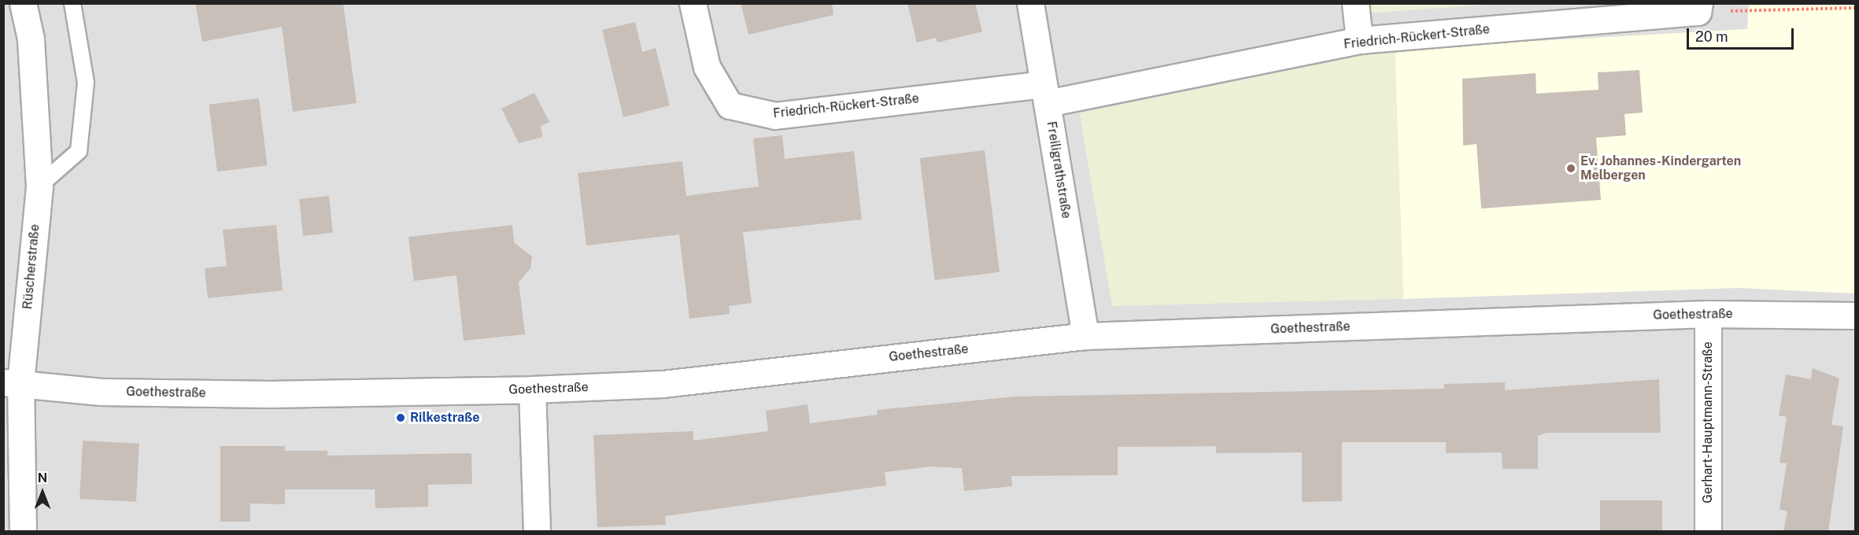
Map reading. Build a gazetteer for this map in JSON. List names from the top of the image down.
{
  "streets": {
    "street": [
      "Friedrich-Rückert-Straße",
      "Freiligrathstraße",
      "Rüscherstraße",
      "Goethestraße",
      "Gerhart-Hauptmann-Straße"
    ]
  },
  "crossings": [
    ["Friedrich-Rückert-Straße", "Freiligrathstraße"],
    ["Freiligrathstraße", "Goethestraße"],
    ["Rüscherstraße", "Goethestraße"],
    ["Goethestraße", "Gerhart-Hauptmann-Straße"]
  ],
  "places": ["Ev. Johannes-Kindergarten Melbergen", "Rilkestraße"],
  "scale_bar": "20 m",
  "north": "top"
}
